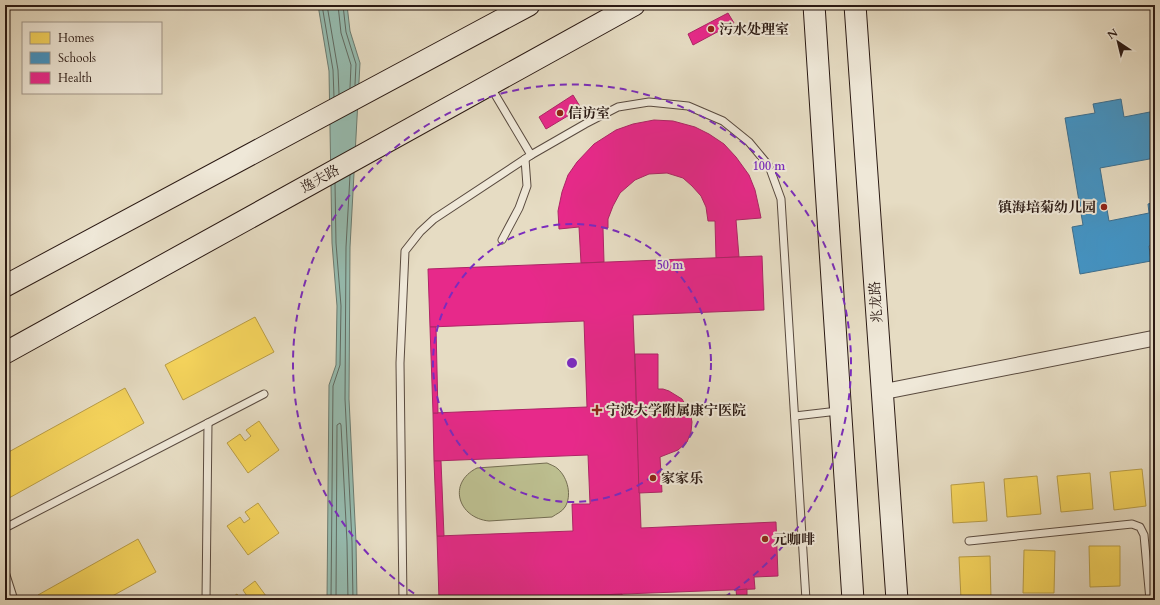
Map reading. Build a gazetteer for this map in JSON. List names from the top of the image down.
{
  "streets": {
    "main road": ["逸夫路", "兆龙路"]
  },
  "places": {
    "other": [
      "污水处理室",
      "信访室",
      "镇海培菊幼儿园",
      "家家乐",
      "元咖啡"
    ],
    "health": ["宁波大学附属康宁医院"]
  },
  "legend": ["Homes", "Schools", "Health"],
  "north": "top left",
  "rings": ["100 m", "50 m"]
}
